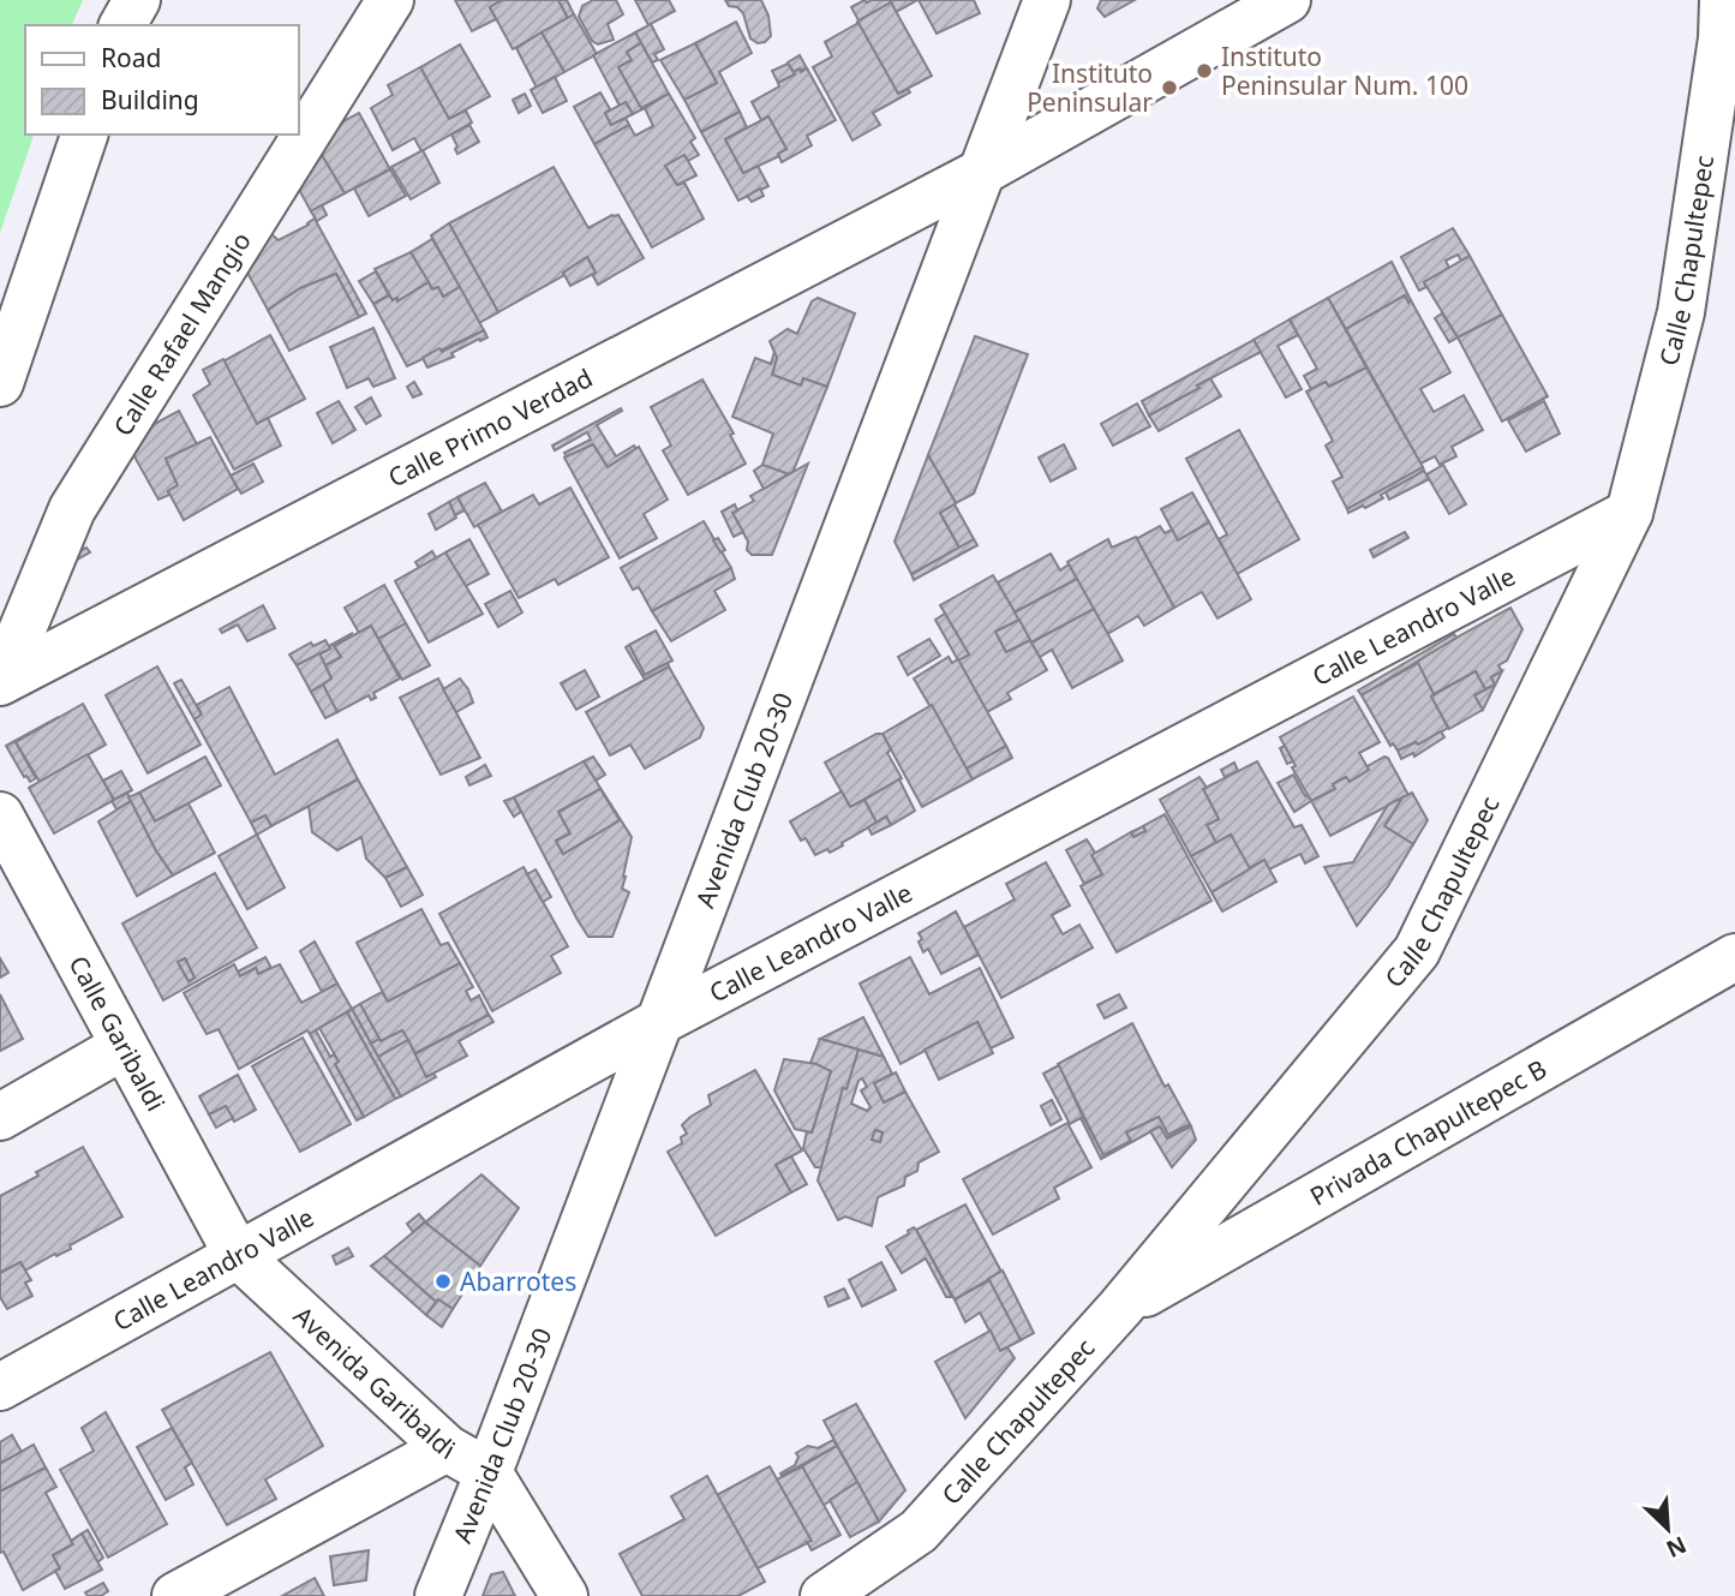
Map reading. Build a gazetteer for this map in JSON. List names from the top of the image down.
{
  "streets": {
    "street": [
      "Calle Chapultepec",
      "Calle Rafael Mangio",
      "Calle Primo Verdad",
      "Calle Leandro Valle",
      "Avenida Club 20-30",
      "Calle Garibaldi",
      "Privada Chapultepec B",
      "Avenida Garibaldi"
    ]
  },
  "crossings": [
    ["Calle Chapultepec", "Calle Leandro Valle"],
    ["Calle Chapultepec", "Privada Chapultepec B"],
    ["Calle Rafael Mangio", "Calle Primo Verdad"],
    ["Calle Primo Verdad", "Avenida Club 20-30"],
    ["Calle Leandro Valle", "Avenida Club 20-30"],
    ["Calle Leandro Valle", "Calle Garibaldi"],
    ["Calle Leandro Valle", "Avenida Garibaldi"],
    ["Avenida Club 20-30", "Avenida Garibaldi"],
    ["Calle Garibaldi", "Avenida Garibaldi"]
  ],
  "places": ["Instituto Peninsular Num. 100", "Instituto Peninsular", "Abarrotes"],
  "legend": ["Road", "Building"],
  "north": "bottom right"
}
